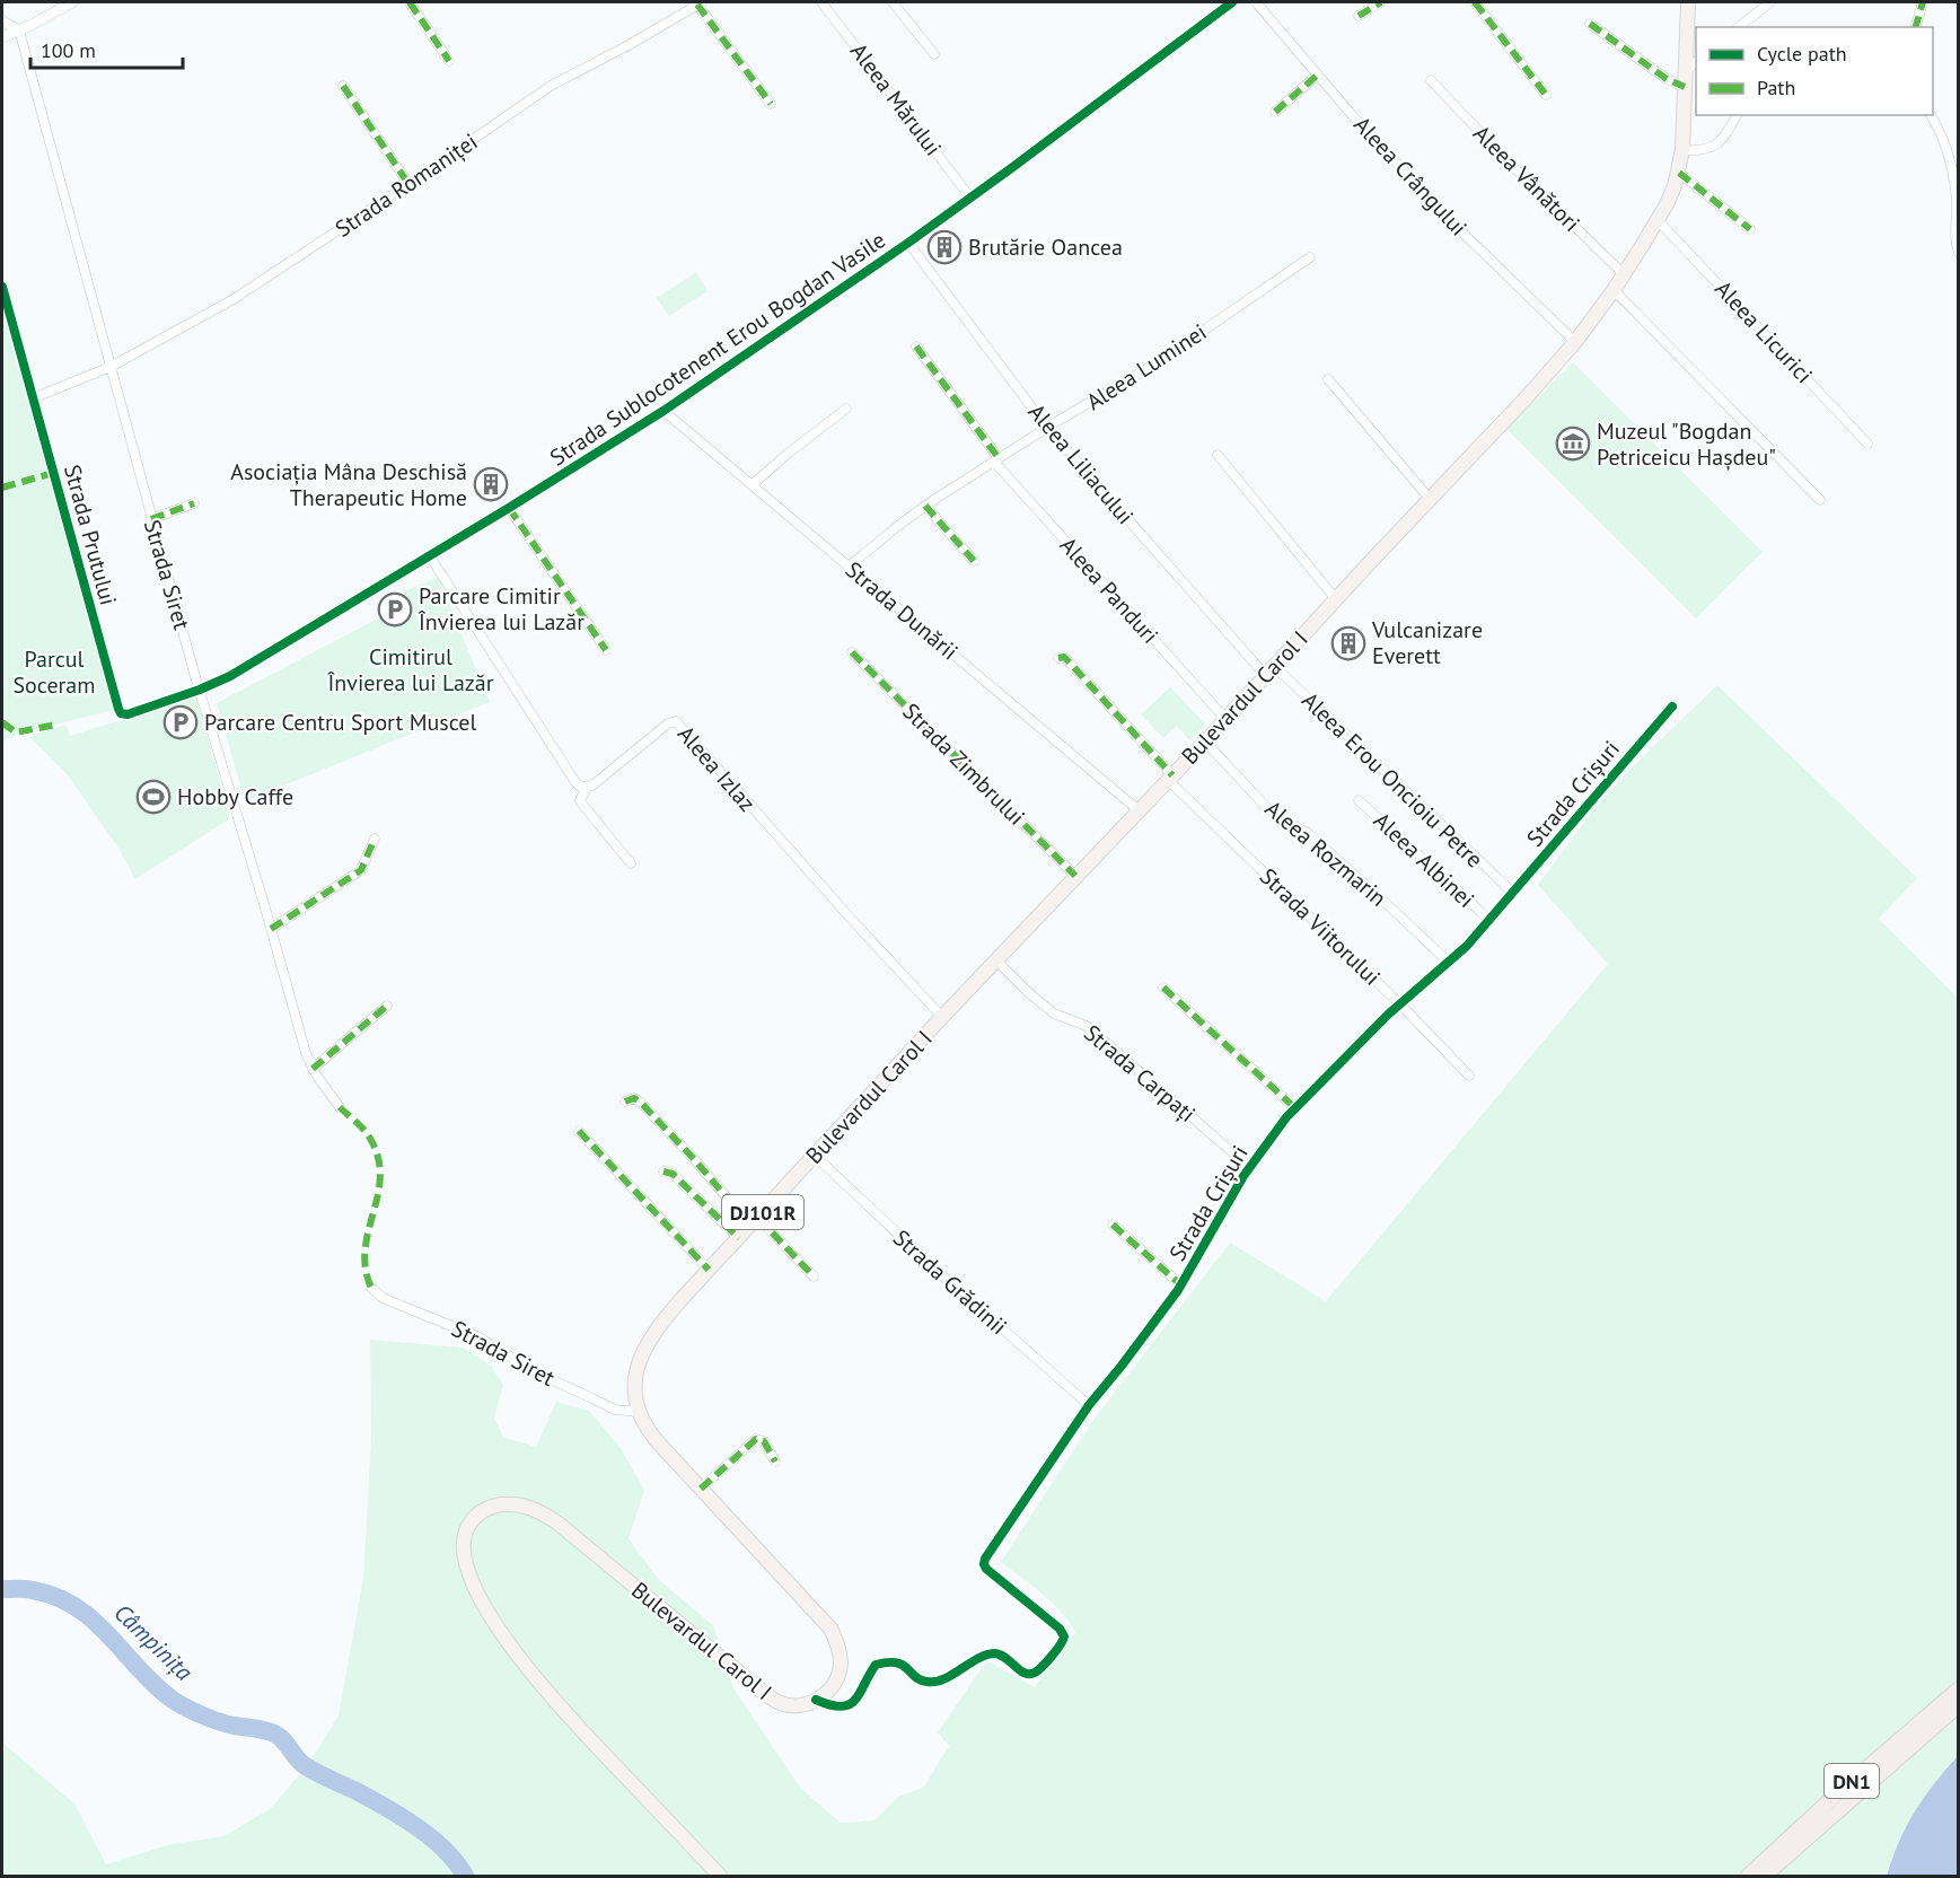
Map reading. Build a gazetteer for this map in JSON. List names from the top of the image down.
{
  "streets": {
    "highway": ["DN1"],
    "main road": ["Bulevardul Carol I", "DJ101R"],
    "street": [
      "Aleea Mărului",
      "Aleea Crângului",
      "Aleea Vânători",
      "Strada Romaniței",
      "Aleea Licurici",
      "Strada Sublocotenent Erou Bogdan Vasile",
      "Aleea Luminei",
      "Aleea Liliacului",
      "Strada Prutului",
      "Strada Siret",
      "Aleea Panduri",
      "Strada Dunării",
      "Strada Zimbrului",
      "Aleea Izlaz",
      "Aleea Erou Oncioiu Petre",
      "Strada Crișuri",
      "Aleea Rozmarin",
      "Aleea Albinei",
      "Strada Viitorului",
      "Strada Carpați",
      "Strada Grădinii"
    ]
  },
  "crossings": [
    ["Aleea Mărului", "Strada Sublocotenent Erou Bogdan Vasile"],
    ["Aleea Crângului", "Bulevardul Carol I"],
    ["Aleea Vânători", "Bulevardul Carol I"],
    ["Strada Romaniței", "Strada Prutului"],
    ["Strada Romaniței", "Strada Siret"],
    ["Aleea Licurici", "Bulevardul Carol I"],
    ["Strada Sublocotenent Erou Bogdan Vasile", "Aleea Liliacului"],
    ["Strada Sublocotenent Erou Bogdan Vasile", "Strada Prutului"],
    ["Strada Sublocotenent Erou Bogdan Vasile", "Strada Siret"],
    ["Strada Sublocotenent Erou Bogdan Vasile", "Strada Dunării"],
    ["Aleea Luminei", "Aleea Liliacului"],
    ["Aleea Luminei", "Aleea Panduri"],
    ["Aleea Luminei", "Strada Dunării"],
    ["Aleea Liliacului", "Bulevardul Carol I"],
    ["Aleea Liliacului", "Aleea Erou Oncioiu Petre"],
    ["Strada Prutului", "Strada Siret"],
    ["Strada Siret", "Bulevardul Carol I"],
    ["Aleea Panduri", "Bulevardul Carol I"],
    ["Strada Dunării", "Bulevardul Carol I"],
    ["Bulevardul Carol I", "Strada Zimbrului"],
    ["Bulevardul Carol I", "Aleea Izlaz"],
    ["Bulevardul Carol I", "Aleea Erou Oncioiu Petre"],
    ["Bulevardul Carol I", "Strada Crișuri"],
    ["Bulevardul Carol I", "Aleea Rozmarin"],
    ["Bulevardul Carol I", "Strada Viitorului"],
    ["Bulevardul Carol I", "Strada Carpați"],
    ["Bulevardul Carol I", "Strada Grădinii"],
    ["Aleea Erou Oncioiu Petre", "Strada Crișuri"],
    ["Strada Crișuri", "Aleea Rozmarin"],
    ["Strada Crișuri", "Aleea Albinei"],
    ["Strada Crișuri", "Strada Viitorului"],
    ["Strada Crișuri", "Strada Carpați"],
    ["Strada Crișuri", "Strada Grădinii"]
  ],
  "water": ["Câmpinița"],
  "parks": ["Cimitirul Învierea lui Lazăr", "Parcul Soceram"],
  "places": {
    "building": ["Brutărie Oancea", "Asociația Mâna Deschisă Therapeutic Home", "Vulcanizare Everett"],
    "museum": ["Muzeul \"Bogdan Petriceicu Hașdeu\""],
    "parking": ["Parcare Cimitir Învierea lui Lazăr", "Parcare Centru Sport Muscel"],
    "sports": ["Hobby Caffe"]
  },
  "legend": ["Cycle path", "Path"],
  "scale_bar": "100 m"
}
